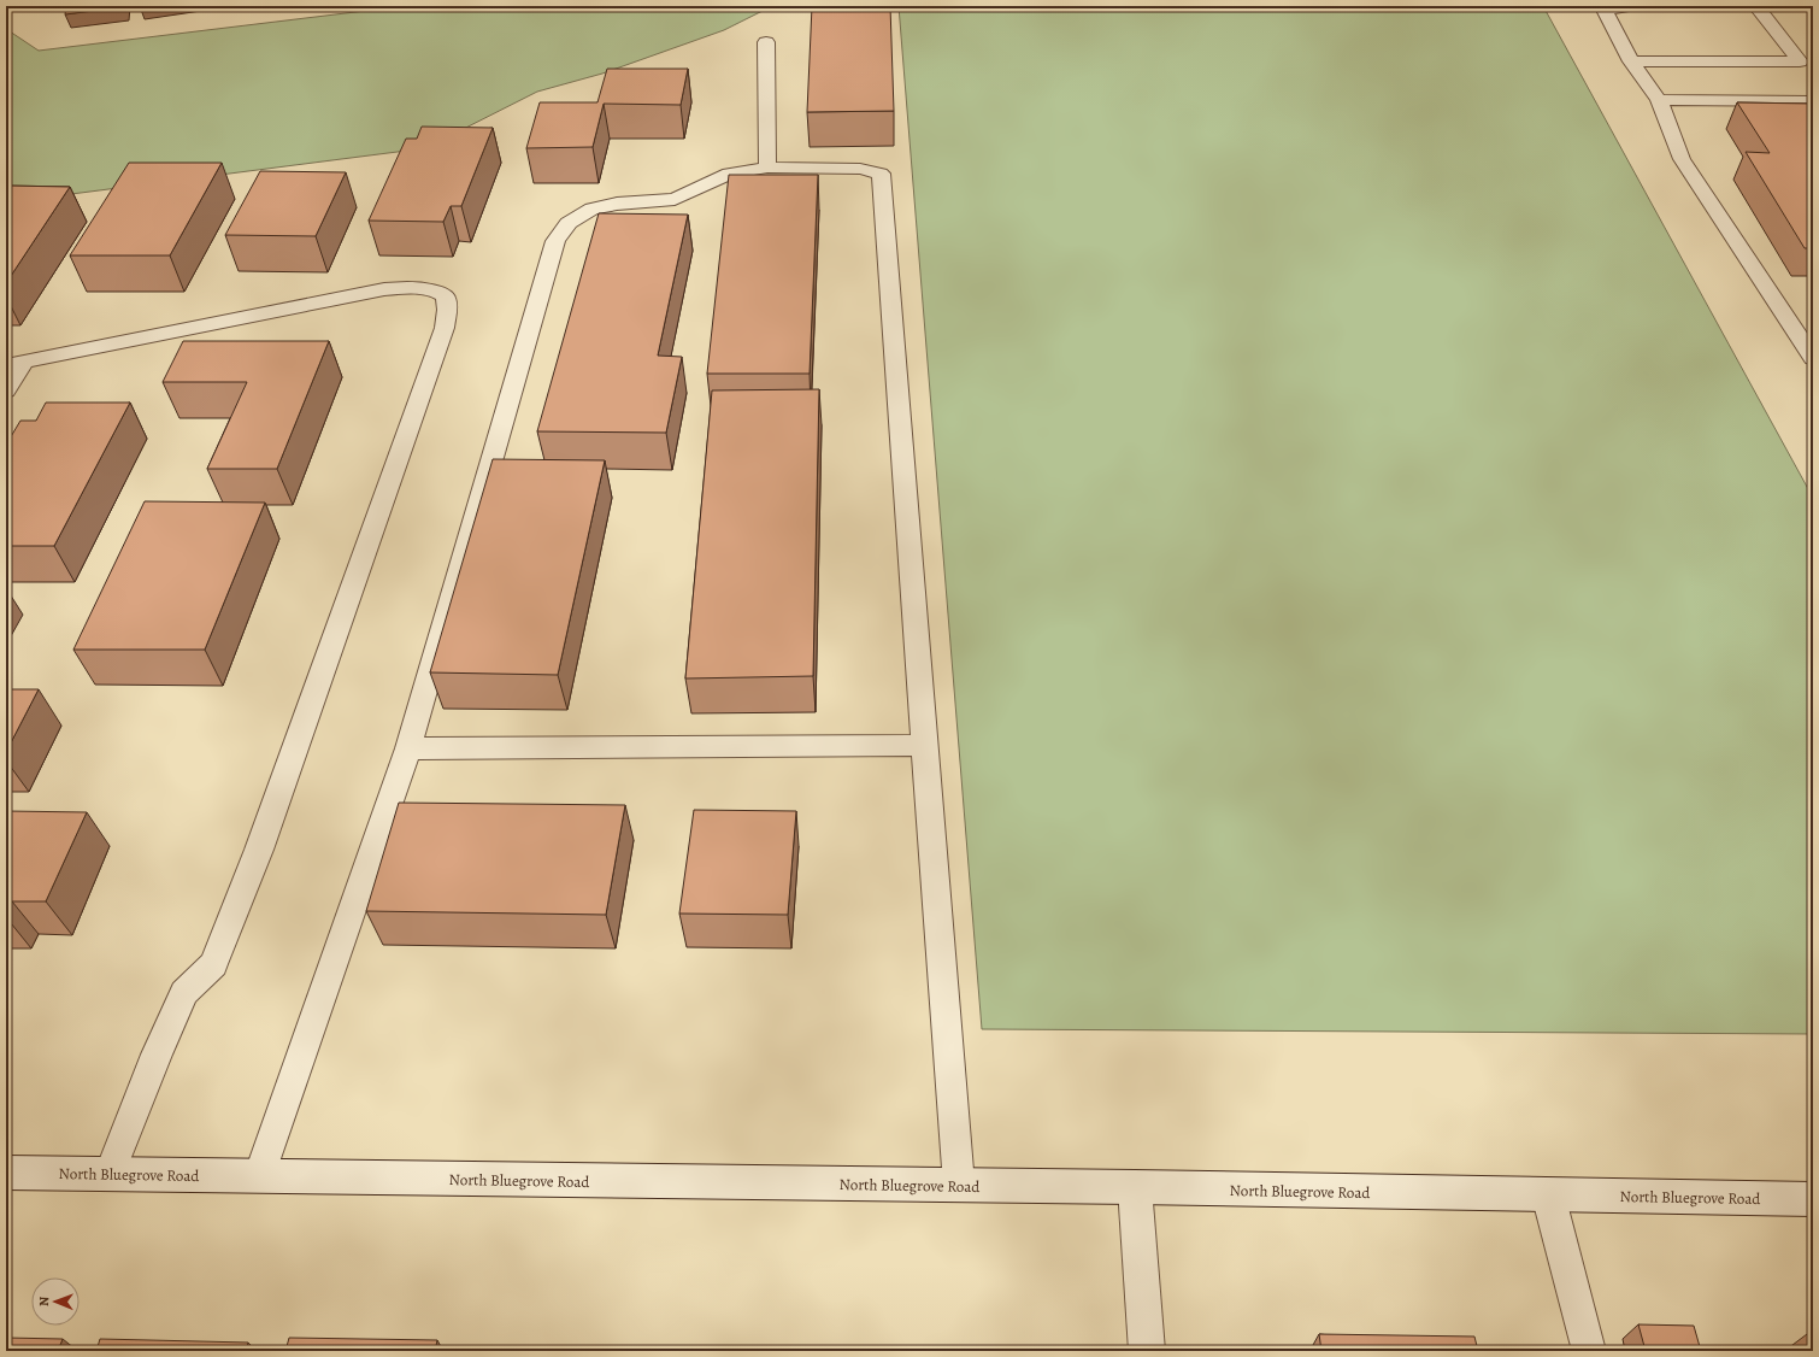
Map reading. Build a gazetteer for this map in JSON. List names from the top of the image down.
{
  "streets": {
    "street": ["North Bluegrove Road"]
  },
  "north": "left"
}
